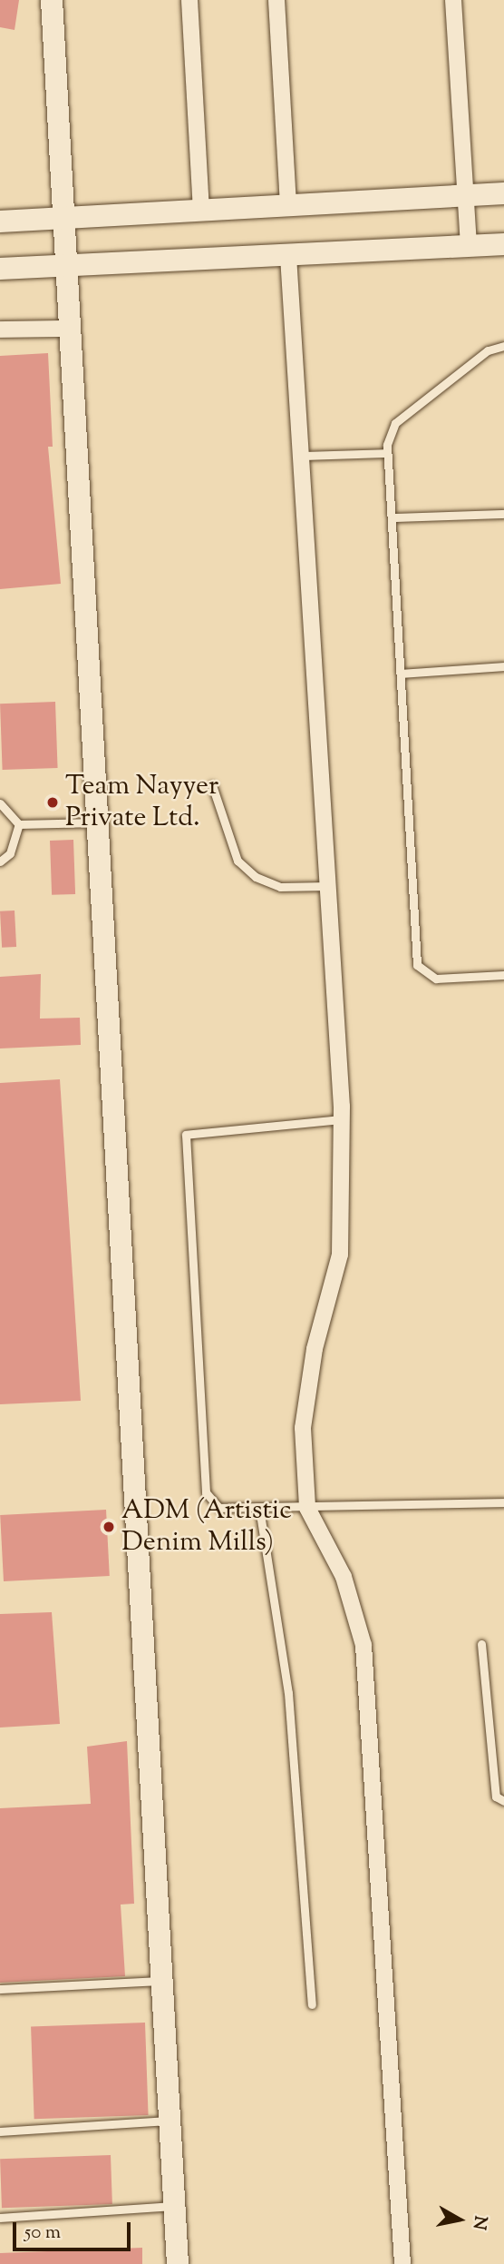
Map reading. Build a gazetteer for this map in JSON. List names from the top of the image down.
{
  "places": ["Team Nayyer Private Ltd.", "ADM (Artistic Denim Mills)"],
  "scale_bar": "50 m",
  "north": "right"
}
